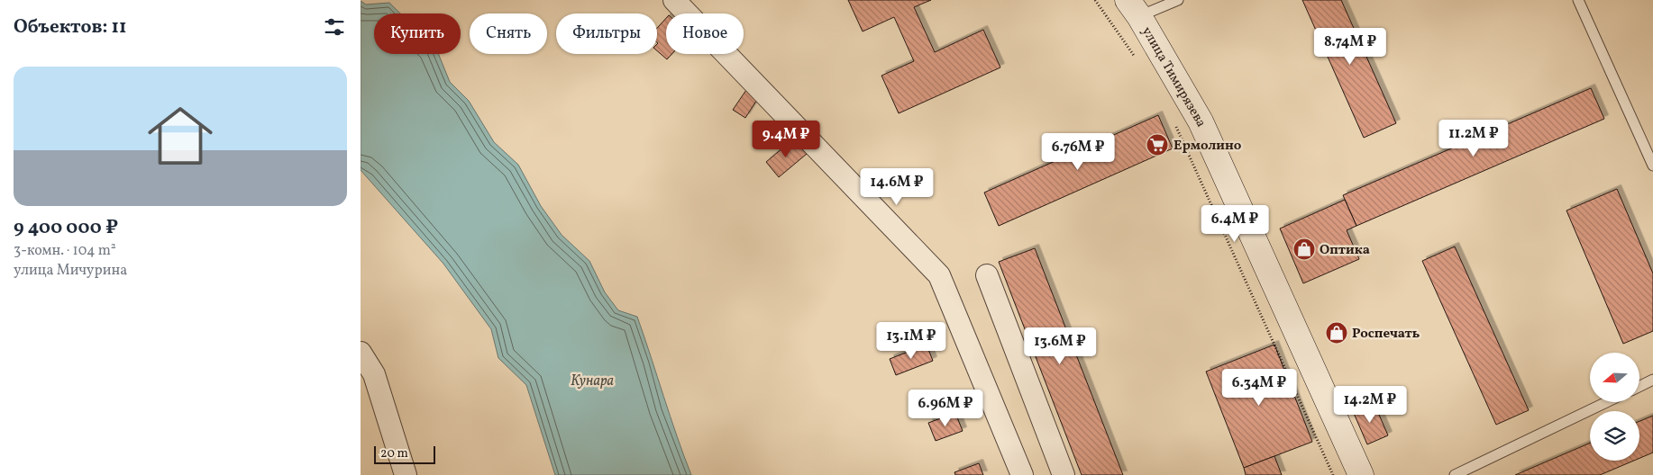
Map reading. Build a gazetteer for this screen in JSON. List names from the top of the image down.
{
  "streets": {
    "street": ["улица Тимирязева"]
  },
  "water": ["Кунара"],
  "places": {
    "supermarket": ["Ермолино"],
    "shop": ["Оптика", "Роспечать"]
  },
  "scale_bar": "20 m",
  "north": "left",
  "page": {
    "heading": "Объектов: 11",
    "chip": [
      "Купить",
      "Снять",
      "Фильтры",
      "Новое"
    ],
    "price": [
      "8.74M ₽",
      "11.2M ₽",
      "9.4M ₽",
      "6.76M ₽",
      "14.6M ₽",
      "6.4M ₽",
      "13.1M ₽",
      "13.6M ₽",
      "6.34M ₽",
      "14.2M ₽",
      "6.96M ₽"
    ],
    "list": [
      {
        "name": "9 400 000 ₽",
        "note": "3-комн. · 104 m² · улица Мичурина"
      }
    ],
    "scale": "20 m"
  }
}
